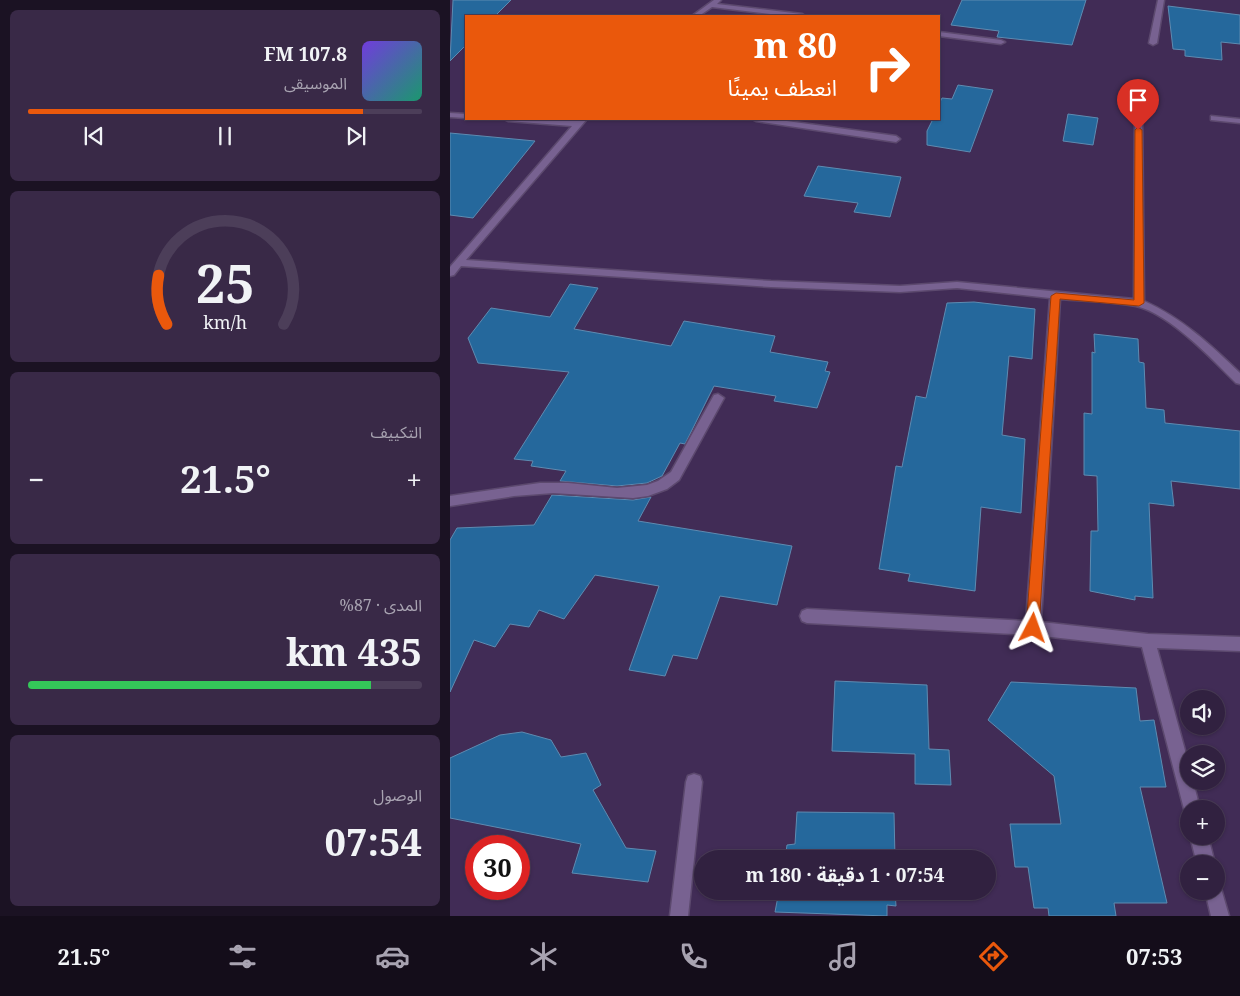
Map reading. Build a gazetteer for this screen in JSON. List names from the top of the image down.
{
  "page": {
    "turn": ["80 m", "انعطف يمينًا"],
    "song": ["107.8 FM", "الموسيقى"],
    "tile": [
      "التكييف",
      ["المدى · 87%", "435 km"],
      ["الوصول", "07:54"]
    ],
    "heat": ["−", "21.5°", "+"],
    "map_buttons": ["+", "−"],
    "limit": "30",
    "trip": "07:54 · 1 دقيقة · 180 m",
    "tabs": ["07:53", "21.5°"],
    "gauge": ["25", "km/h"]
  }
}
